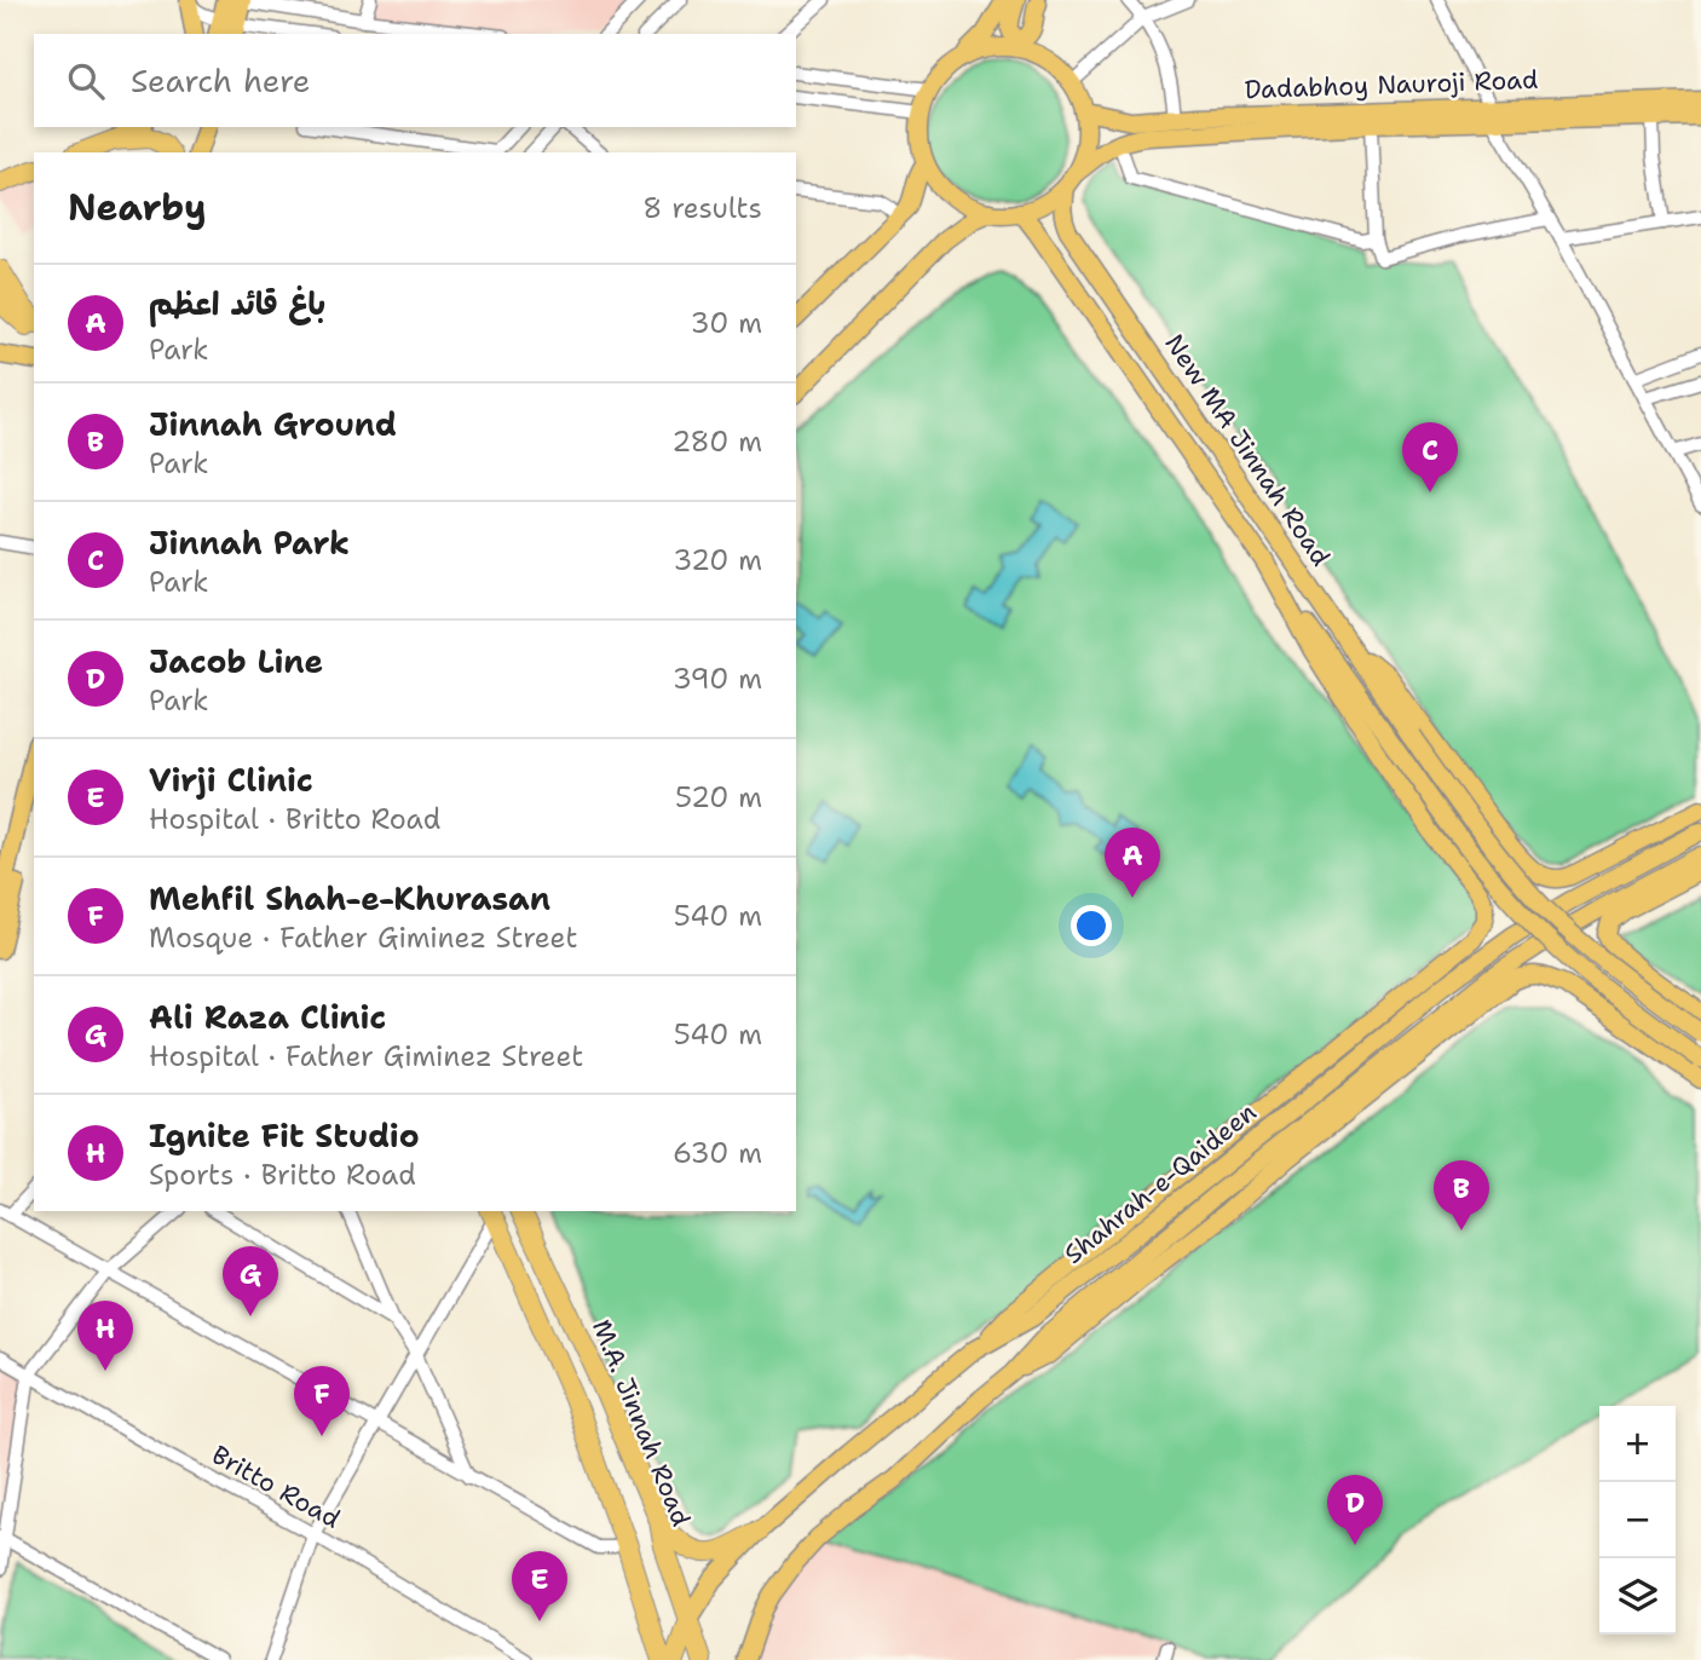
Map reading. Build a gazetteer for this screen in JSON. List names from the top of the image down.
{
  "streets": {
    "highway": ["M.A. Jinnah Road"],
    "main road": ["Dadabhoy Nauroji Road", "New MA Jinnah Road", "Shahrah-e-Qaideen"],
    "street": ["Britto Road"]
  },
  "crossings": [
    ["Dadabhoy Nauroji Road", "New MA Jinnah Road"],
    ["Shahrah-e-Qaideen", "M.A. Jinnah Road"]
  ],
  "page": {
    "search": "Search here",
    "heading": ["Nearby", "8 results"],
    "list": [
      {
        "mark": "A",
        "name": "باغ قائد اعظم",
        "note": "Park",
        "value": "30 m"
      },
      {
        "mark": "B",
        "name": "Jinnah Ground",
        "note": "Park",
        "value": "280 m"
      },
      {
        "mark": "C",
        "name": "Jinnah Park",
        "note": "Park",
        "value": "320 m"
      },
      {
        "mark": "D",
        "name": "Jacob Line",
        "note": "Park",
        "value": "390 m"
      },
      {
        "mark": "E",
        "name": "Virji Clinic",
        "note": "Hospital · Britto Road",
        "value": "520 m"
      },
      {
        "mark": "F",
        "name": "Mehfil Shah-e-Khurasan",
        "note": "Mosque · Father Giminez Street",
        "value": "540 m"
      },
      {
        "mark": "G",
        "name": "Ali Raza Clinic",
        "note": "Hospital · Father Giminez Street",
        "value": "540 m"
      },
      {
        "mark": "H",
        "name": "Ignite Fit Studio",
        "note": "Sports · Britto Road",
        "value": "630 m"
      }
    ],
    "pins": [
      "C",
      "A",
      "B",
      "G",
      "H",
      "F",
      "D",
      "E"
    ],
    "map_buttons": ["+", "−"]
  }
}
